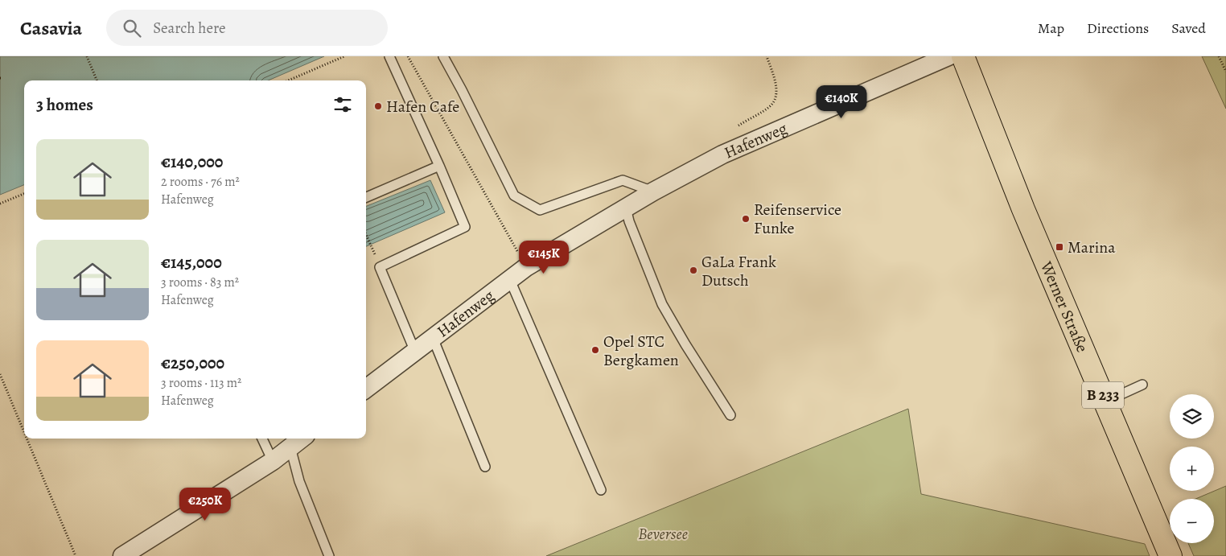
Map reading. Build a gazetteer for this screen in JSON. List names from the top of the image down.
{
  "streets": {
    "main road": ["Werner Straße", "B 233"],
    "street": ["Hafenweg"]
  },
  "parks": ["Beversee"],
  "places": {
    "other": [
      "Hafen Cafe",
      "Reifenservice Funke",
      "GaLa Frank Dutsch",
      "Opel STC Bergkamen"
    ],
    "transit": ["Marina"]
  },
  "page": {
    "header": "Casavia",
    "search": "Search here",
    "nav": ["Map", "Directions", "Saved"],
    "heading": "3 homes",
    "price": ["€140K", "€145K", "€250K"],
    "list": [
      {
        "name": "€140,000",
        "note": "2 rooms · 76 m² · Hafenweg"
      },
      {
        "name": "€145,000",
        "note": "3 rooms · 83 m² · Hafenweg"
      },
      {
        "name": "€250,000",
        "note": "3 rooms · 113 m² · Hafenweg"
      }
    ],
    "map_buttons": ["+", "−"]
  }
}
